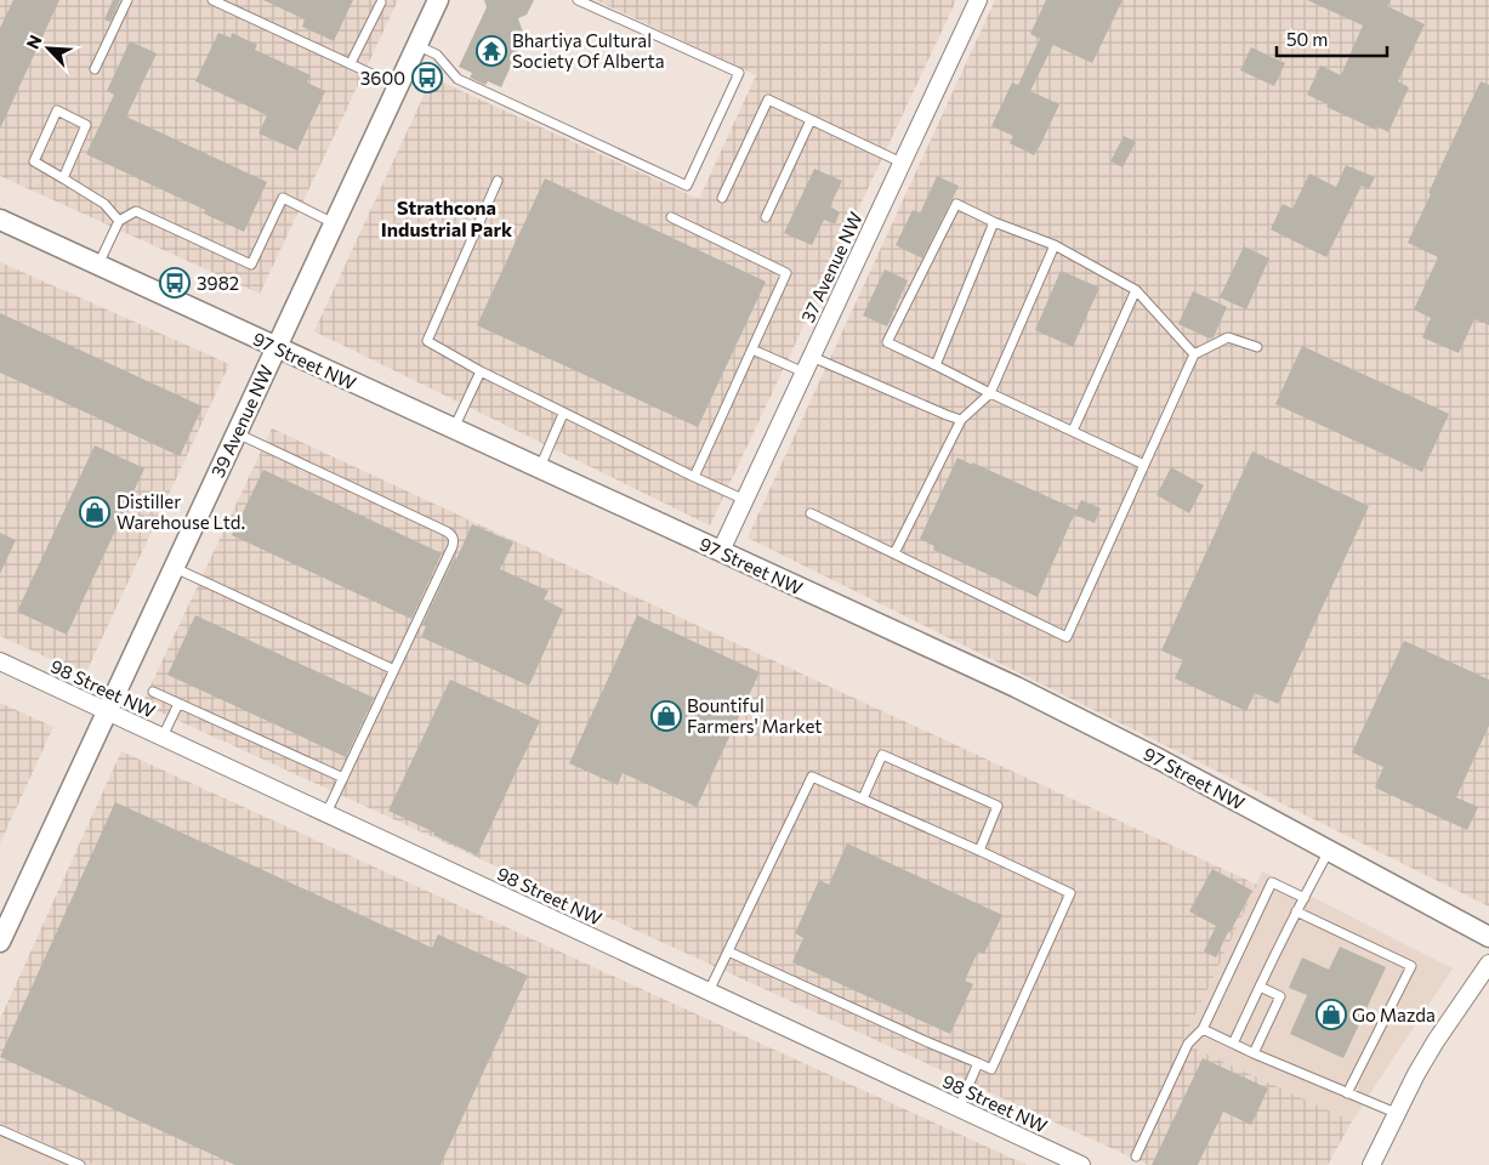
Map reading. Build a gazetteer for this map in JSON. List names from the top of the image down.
{
  "streets": {
    "street": [
      "37 Avenue NW",
      "97 Street NW",
      "39 Avenue NW",
      "98 Street NW"
    ]
  },
  "crossings": [
    ["37 Avenue NW", "97 Street NW"],
    ["97 Street NW", "39 Avenue NW"],
    ["39 Avenue NW", "98 Street NW"]
  ],
  "districts": ["Strathcona Industrial Park"],
  "places": {
    "temple": ["Bhartiya Cultural Society Of Alberta"],
    "bus stop": ["3600", "3982"],
    "shop": ["Distiller Warehouse Ltd.", "Bountiful Farmers' Market", "Go Mazda"]
  },
  "scale_bar": "50 m",
  "north": "top left"
}
